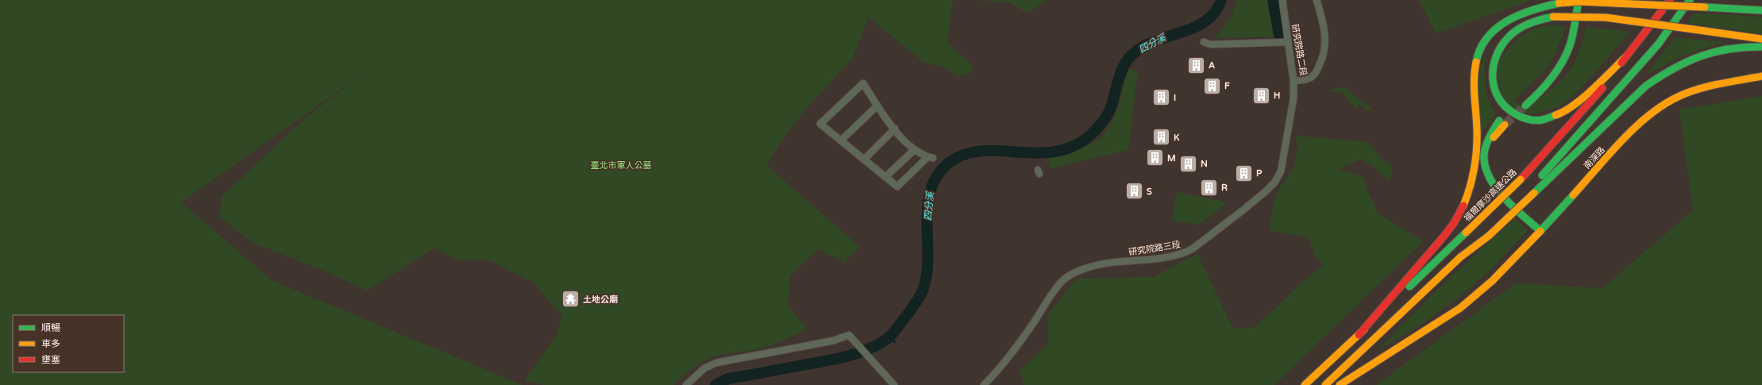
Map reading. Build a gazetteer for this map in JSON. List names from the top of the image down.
{
  "streets": {
    "main road": ["南深路", "福爾摩沙高速公路"],
    "street": ["研究院路二段", "研究院路三段"]
  },
  "crossings": [
    ["研究院路二段", "研究院路三段"]
  ],
  "water": ["四分溪"],
  "parks": ["臺北市軍人公墓"],
  "places": {
    "building": [
      "A",
      "F",
      "H",
      "I",
      "K",
      "M",
      "N",
      "P",
      "R",
      "S"
    ],
    "temple": ["土地公廟"]
  },
  "legend": ["順暢", "車多", "壅塞"]
}
